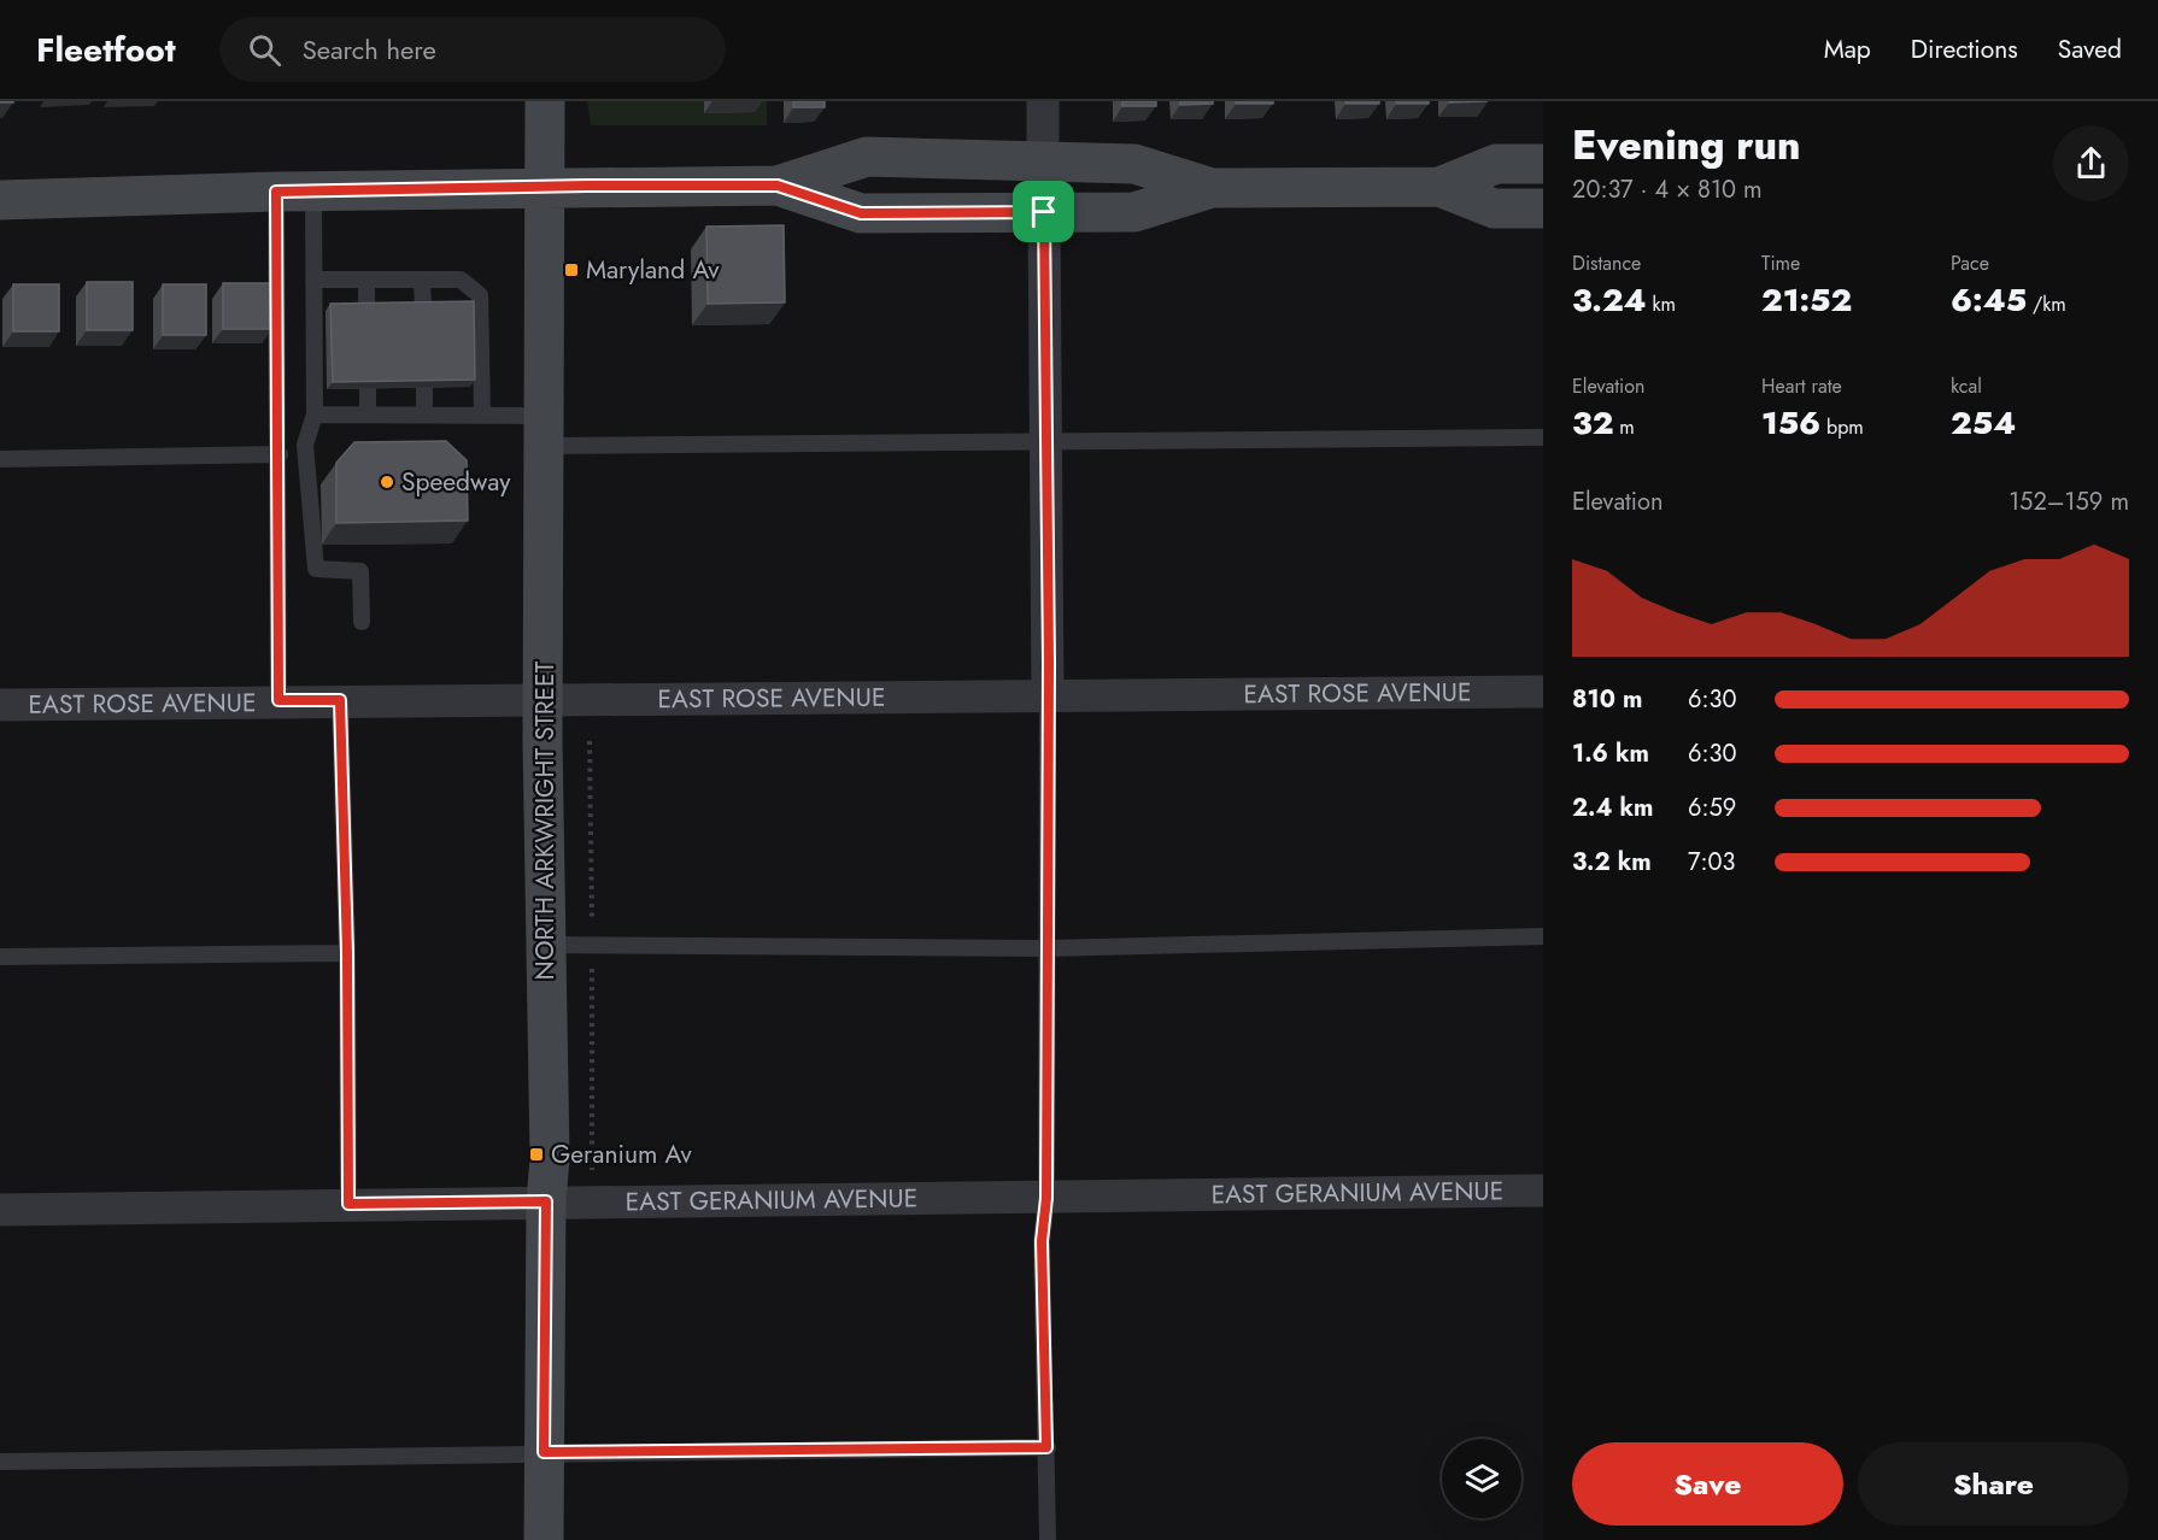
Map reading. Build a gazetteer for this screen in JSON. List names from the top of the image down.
{
  "streets": {
    "main road": ["NORTH ARKWRIGHT STREET"],
    "street": ["EAST ROSE AVENUE", "EAST GERANIUM AVENUE"]
  },
  "crossings": [
    ["EAST ROSE AVENUE", "NORTH ARKWRIGHT STREET"],
    ["NORTH ARKWRIGHT STREET", "EAST GERANIUM AVENUE"]
  ],
  "places": {
    "transit": ["Maryland Av", "Geranium Av"],
    "other": ["Speedway"]
  },
  "page": {
    "header": "Fleetfoot",
    "search": "Search here",
    "nav": ["Map", "Directions", "Saved"],
    "heading": ["Evening run", "20:37 · 4 × 810 m"],
    "stats": [
      ["Distance", "3.24 km"],
      ["Time", "21:52"],
      ["Pace", "6:45 /km"],
      ["Elevation", "32 m"],
      ["Heart rate", "156 bpm"],
      ["kcal", "254"]
    ],
    "chart": ["Elevation", "152–159 m"],
    "list": [
      {
        "name": "810 m",
        "note": "6:30"
      },
      {
        "name": "1.6 km",
        "note": "6:30"
      },
      {
        "name": "2.4 km",
        "note": "6:59"
      },
      {
        "name": "3.2 km",
        "note": "7:03"
      }
    ],
    "buttons": ["Save", "Share"]
  }
}
